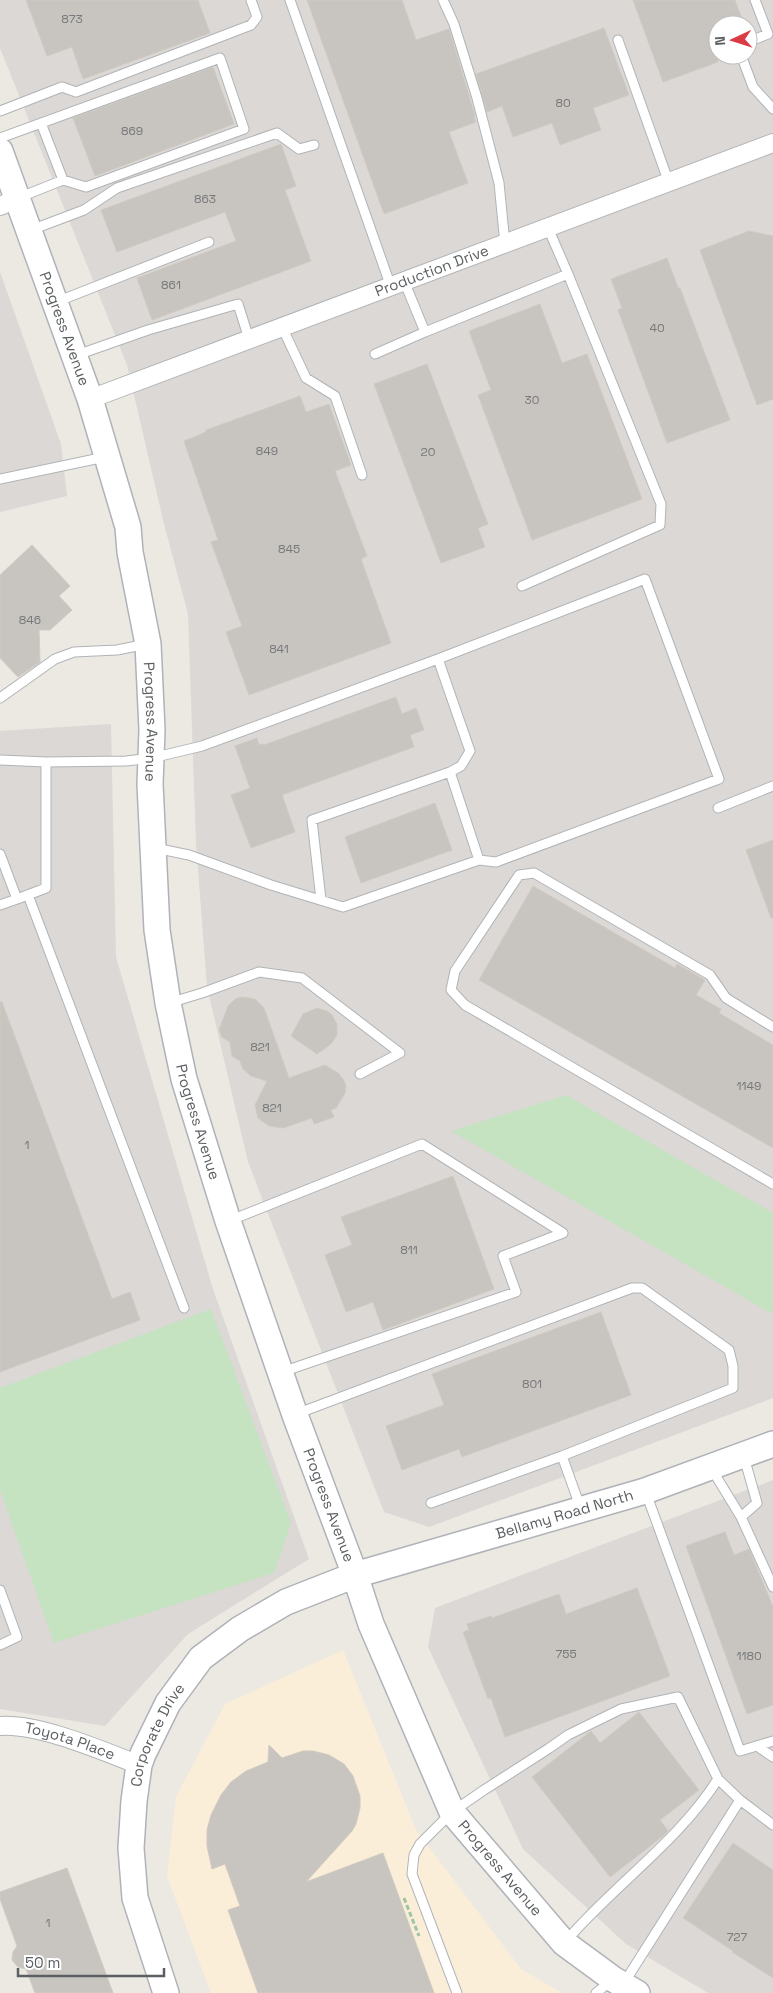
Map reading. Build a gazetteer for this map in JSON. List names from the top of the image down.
{
  "streets": {
    "main road": ["Progress Avenue", "Bellamy Road North", "Corporate Drive"],
    "street": ["Production Drive", "Toyota Place"]
  },
  "crossings": [
    ["Production Drive", "Progress Avenue"],
    ["Progress Avenue", "Bellamy Road North"],
    ["Progress Avenue", "Corporate Drive"],
    ["Bellamy Road North", "Corporate Drive"],
    ["Corporate Drive", "Toyota Place"]
  ],
  "house_numbers": [
    "873",
    "80",
    "869",
    "863",
    "861",
    "40",
    "30",
    "849",
    "20",
    "845",
    "846",
    "841",
    "821",
    "1149",
    "821",
    "1",
    "811",
    "801",
    "755",
    "1180",
    "1",
    "727"
  ],
  "scale_bar": "50 m",
  "north": "left"
}
